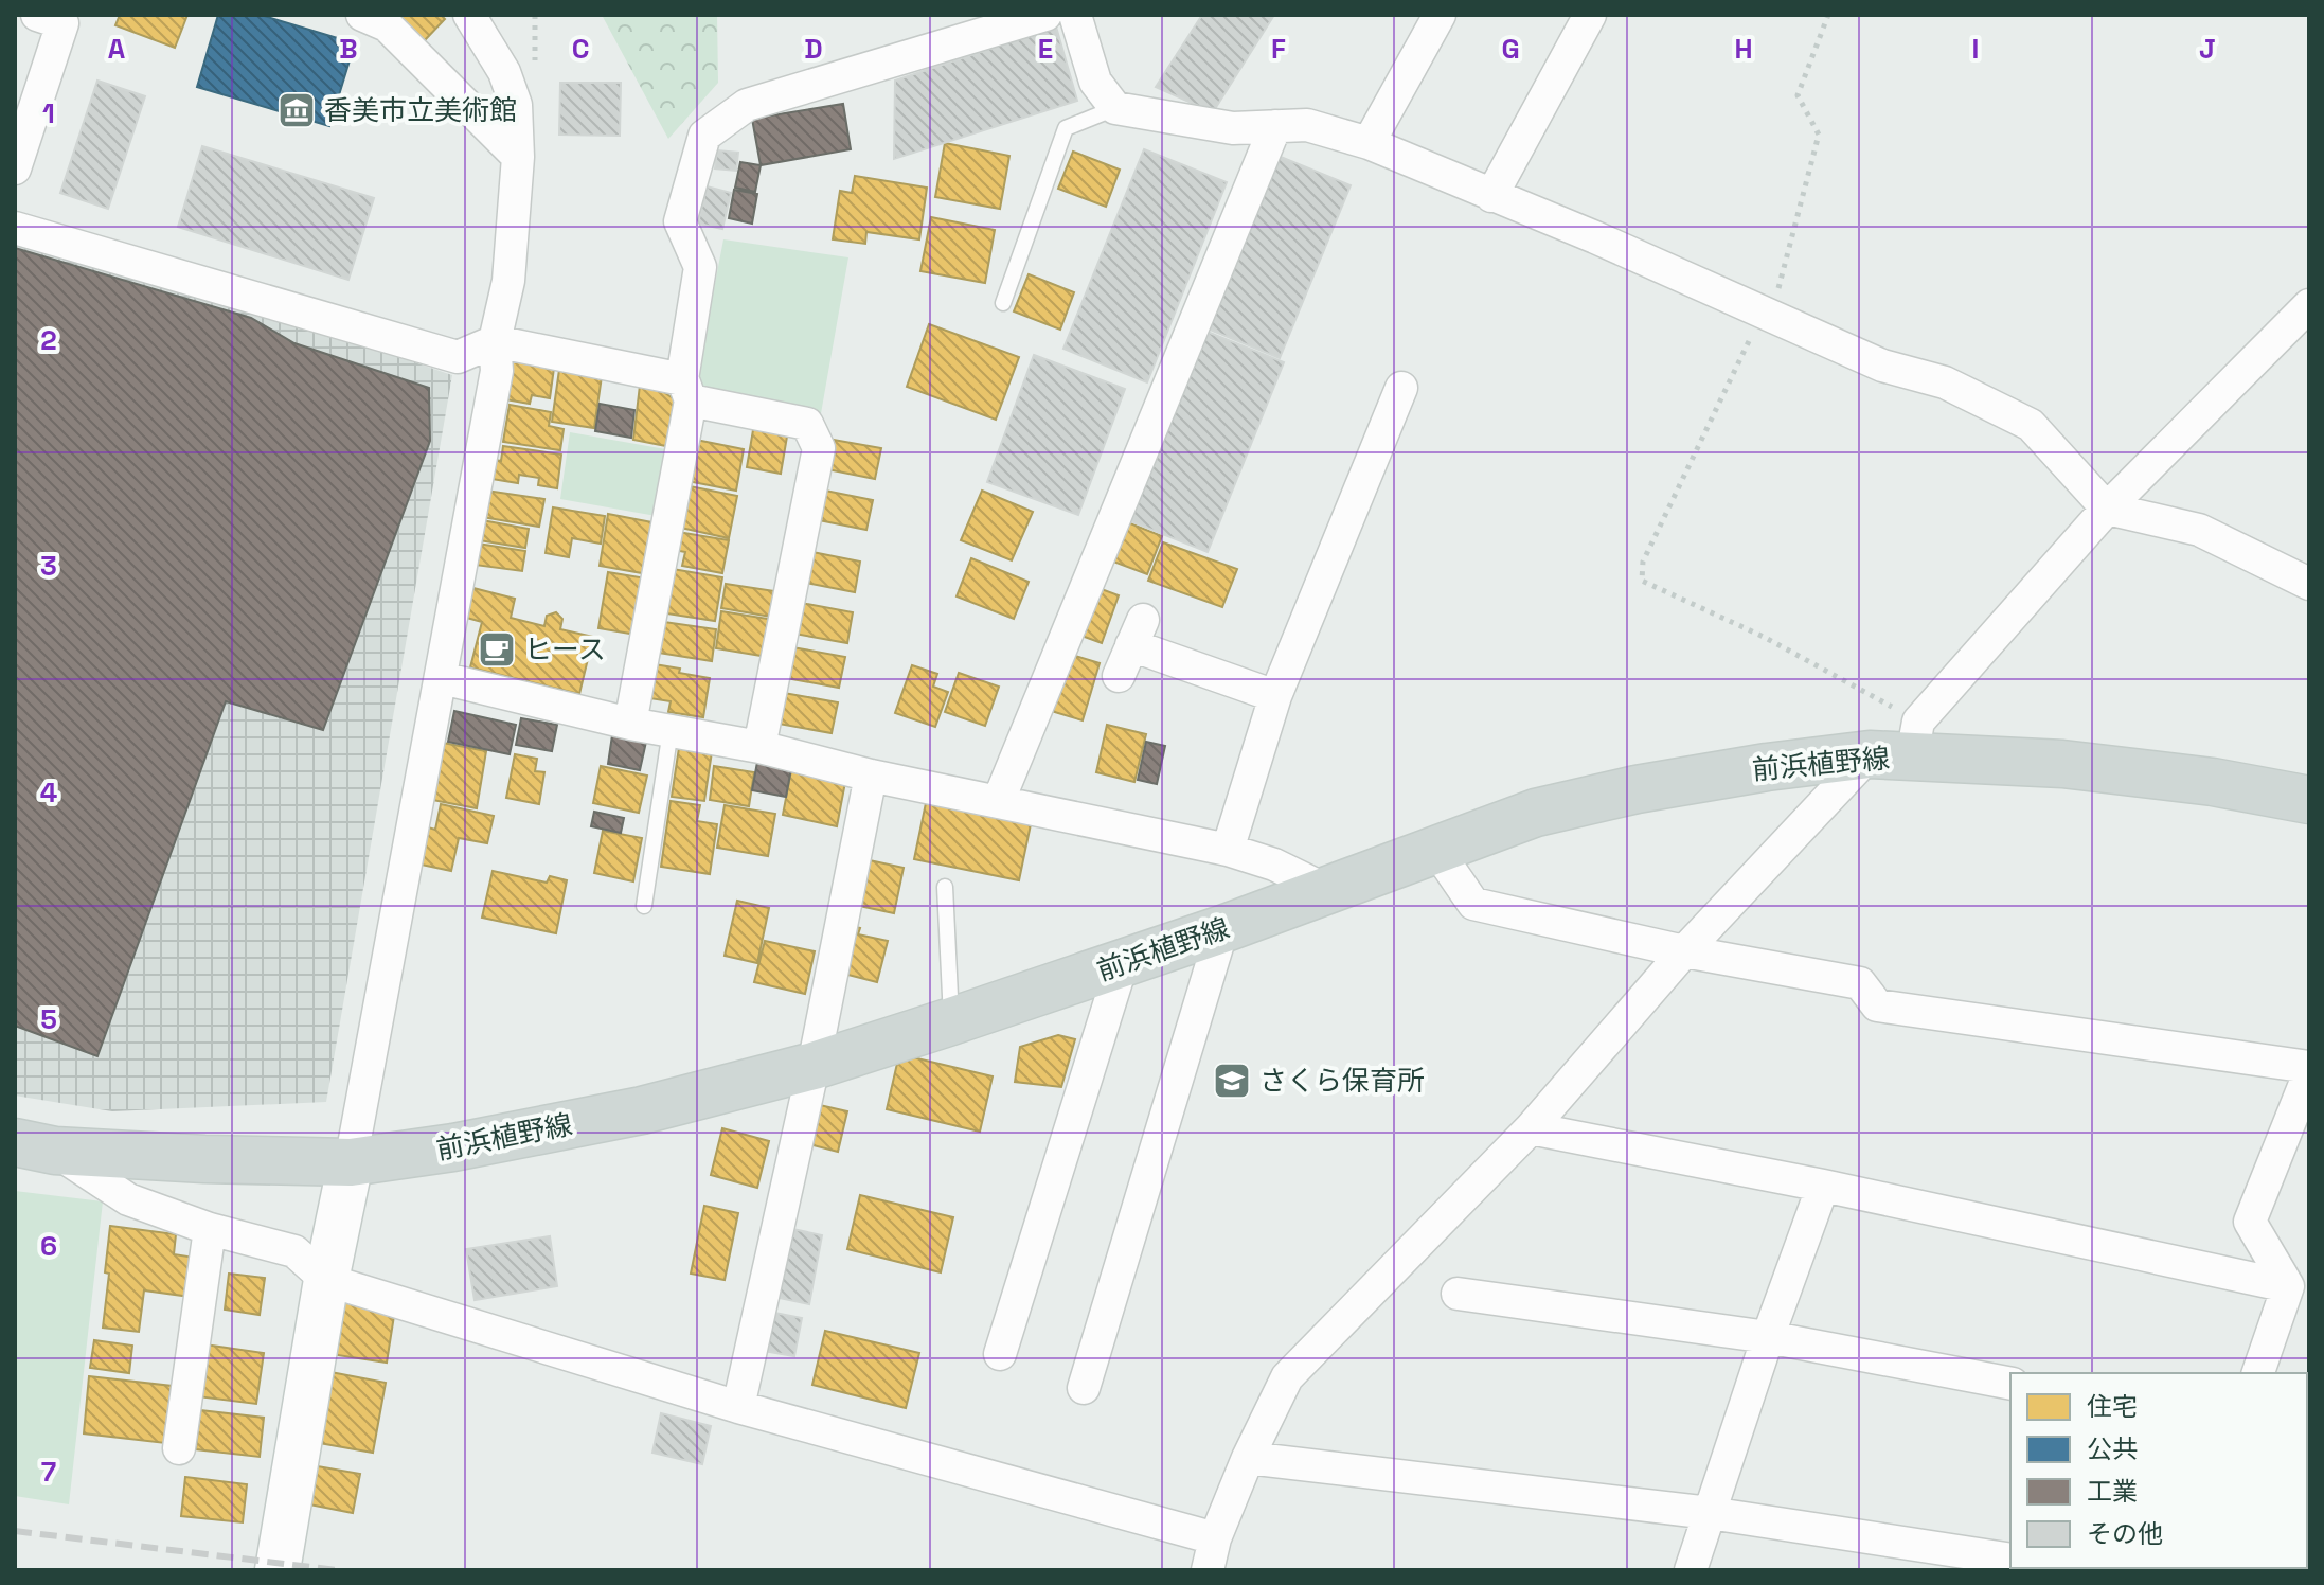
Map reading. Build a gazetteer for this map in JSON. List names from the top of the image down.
{
  "streets": {
    "main road": ["前浜植野線"]
  },
  "places": {
    "museum": ["香美市立美術館"],
    "cafe": ["ヒース"],
    "school or university": ["さくら保育所"]
  },
  "legend": [
    "住宅",
    "公共",
    "工業",
    "その他"
  ],
  "grid": {
    "columns": [
      "A",
      "B",
      "C",
      "D",
      "E",
      "F",
      "G",
      "H",
      "I",
      "J"
    ],
    "rows": [
      "1",
      "2",
      "3",
      "4",
      "5",
      "6",
      "7"
    ]
  }
}
